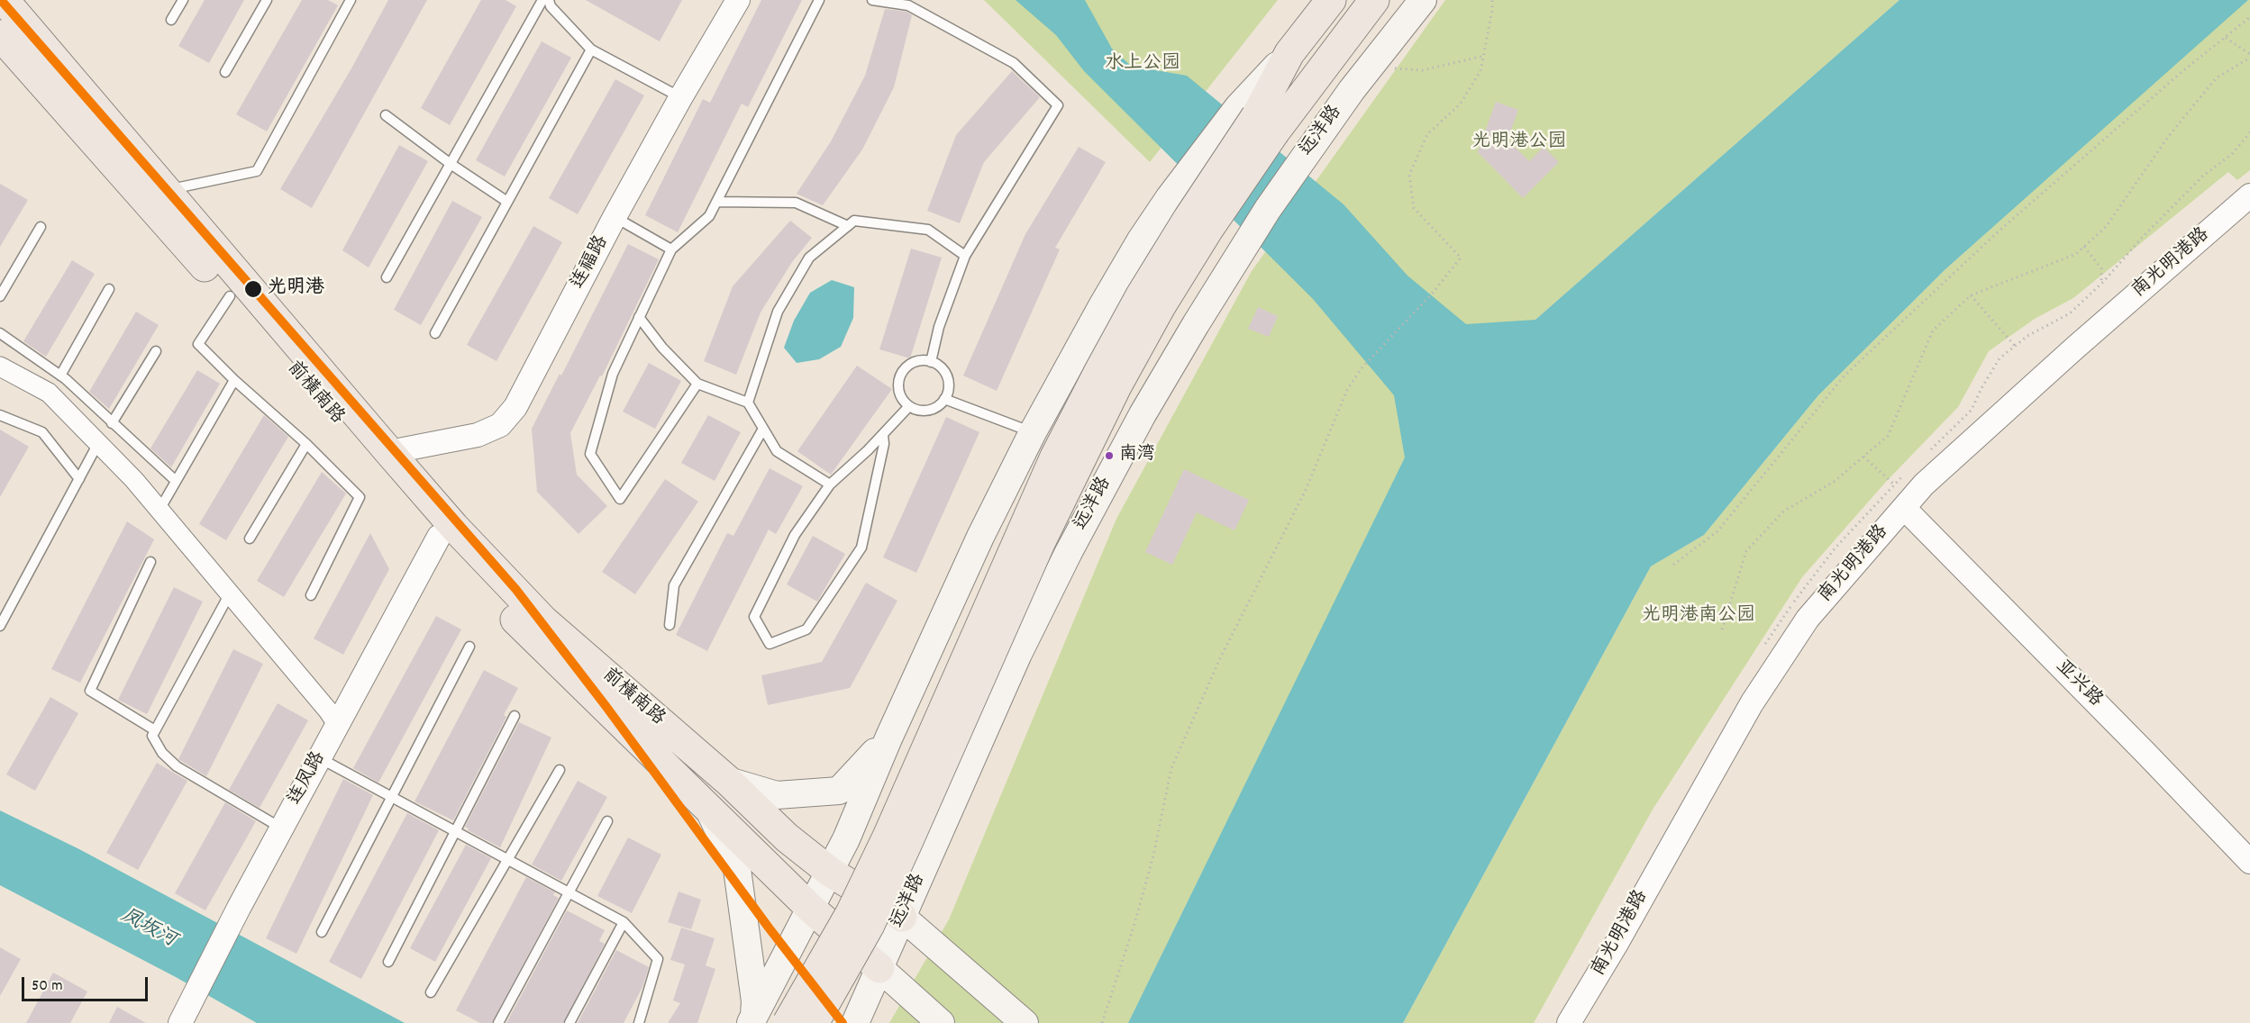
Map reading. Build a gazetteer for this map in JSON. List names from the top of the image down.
{
  "streets": {
    "main road": ["远洋路", "前横南路"],
    "street": [
      "连福路",
      "南光明港路",
      "亚兴路",
      "连凤路"
    ]
  },
  "crossings": [
    ["远洋路", "前横南路"],
    ["连福路", "前横南路"],
    ["南光明港路", "亚兴路"],
    ["前横南路", "连凤路"]
  ],
  "water": ["凤坂河"],
  "parks": ["水上公园", "光明港公园", "光明港南公园"],
  "places": ["光明港", "南湾"],
  "scale_bar": "50 m"
}
